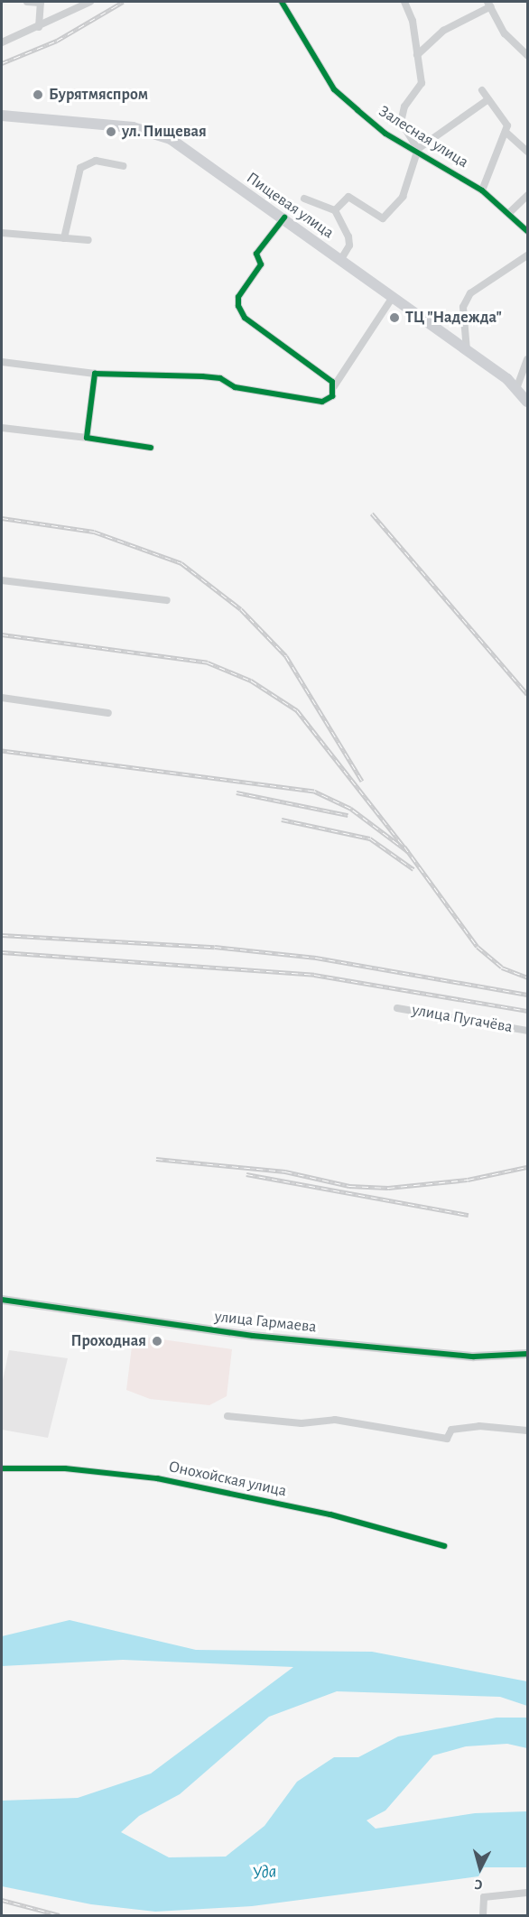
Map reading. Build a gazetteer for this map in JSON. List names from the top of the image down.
{
  "streets": {
    "main road": ["Пищевая улица"],
    "street": [
      "Залесная улица",
      "улица Пугачёва",
      "улица Гармаева",
      "Онохойская улица"
    ]
  },
  "water": ["Уда"],
  "places": [
    "Бурятмяспром",
    "ул. Пищевая",
    "ТЦ \"Надежда\"",
    "Проходная"
  ],
  "north": "bottom"
}
